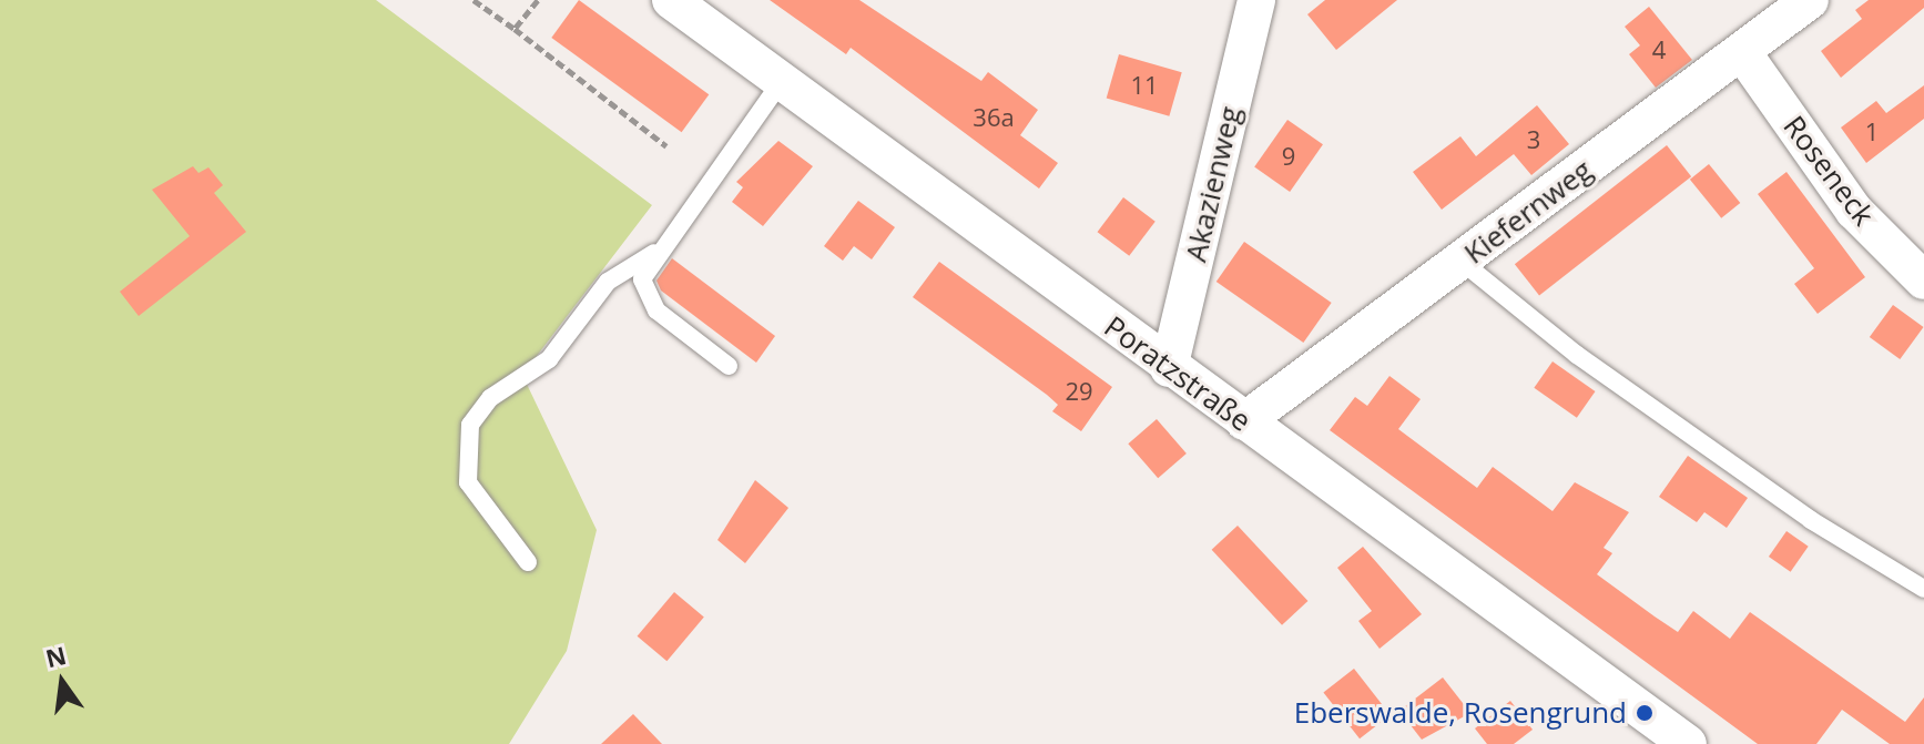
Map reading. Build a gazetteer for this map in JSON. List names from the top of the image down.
{
  "streets": {
    "street": [
      "Roseneck",
      "Akazienweg",
      "Kiefernweg",
      "Poratzstraße"
    ]
  },
  "crossings": [
    ["Roseneck", "Kiefernweg"],
    ["Akazienweg", "Poratzstraße"],
    ["Kiefernweg", "Poratzstraße"]
  ],
  "places": ["Eberswalde, Rosengrund"],
  "house_numbers": [
    "4",
    "11",
    "36a",
    "1",
    "3",
    "9",
    "29"
  ],
  "north": "top"
}
